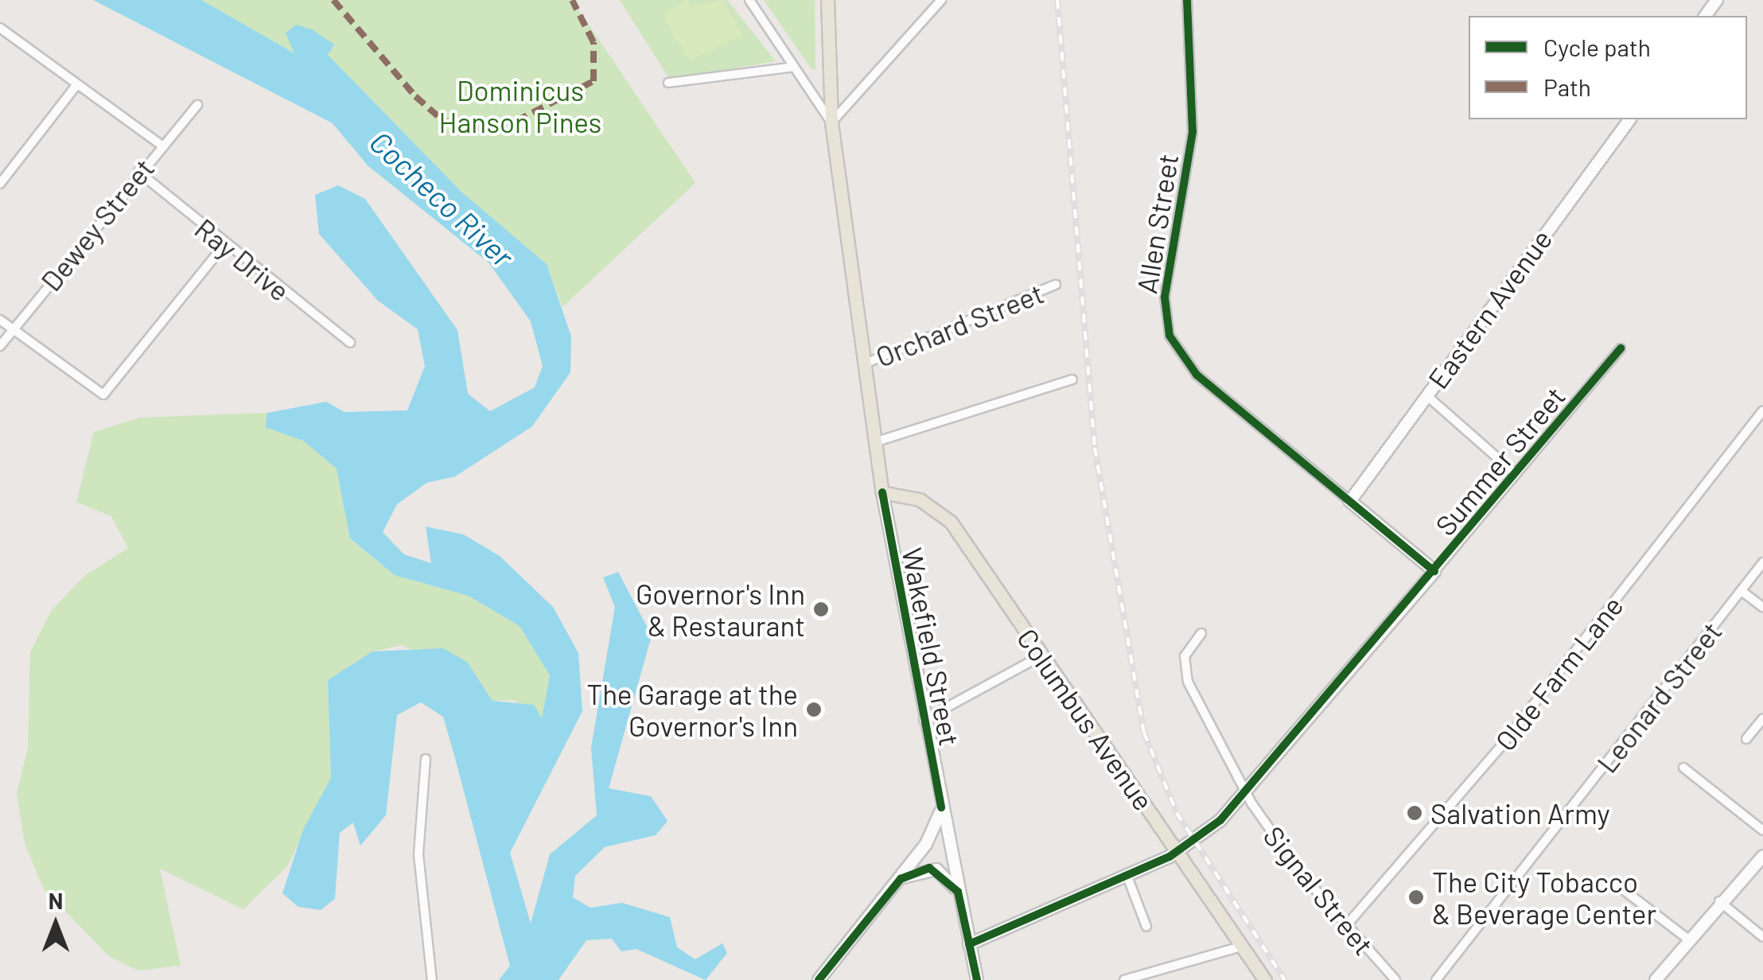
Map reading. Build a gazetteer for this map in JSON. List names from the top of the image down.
{
  "streets": {
    "main road": ["Wakefield Street", "Columbus Avenue"],
    "street": [
      "Allen Street",
      "Dewey Street",
      "Ray Drive",
      "Eastern Avenue",
      "Orchard Street",
      "Summer Street",
      "Olde Farm Lane",
      "Leonard Street",
      "Signal Street"
    ]
  },
  "crossings": [
    ["Allen Street", "Eastern Avenue"],
    ["Allen Street", "Summer Street"],
    ["Dewey Street", "Ray Drive"],
    ["Orchard Street", "Wakefield Street"],
    ["Summer Street", "Wakefield Street"],
    ["Summer Street", "Columbus Avenue"],
    ["Summer Street", "Signal Street"],
    ["Wakefield Street", "Columbus Avenue"],
    ["Olde Farm Lane", "Signal Street"]
  ],
  "water": ["Cocheco River"],
  "parks": ["Dominicus Hanson Pines"],
  "places": [
    "Governor's Inn & Restaurant",
    "The Garage at the Governor's Inn",
    "Salvation Army",
    "The City Tobacco & Beverage Center"
  ],
  "legend": ["Cycle path", "Path"],
  "north": "top"
}
